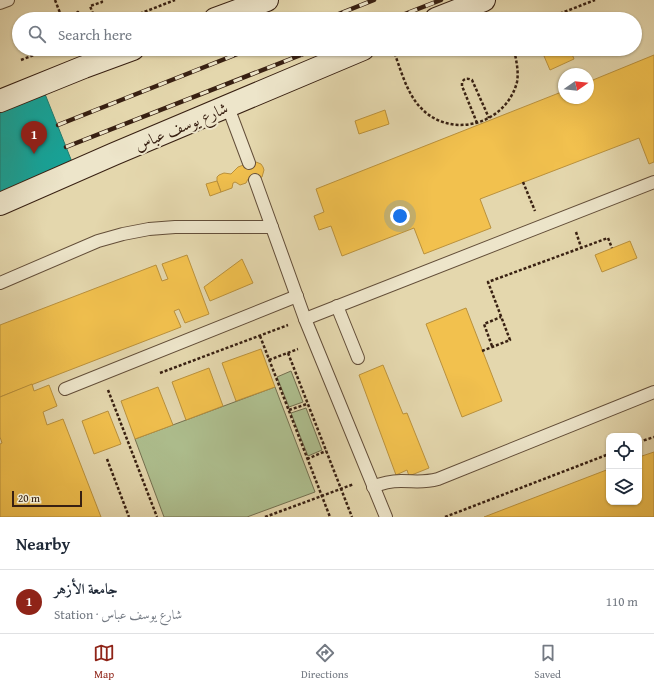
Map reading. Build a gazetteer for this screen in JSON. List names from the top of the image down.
{
  "streets": {
    "main road": ["شارع يوسف عباس"]
  },
  "scale_bar": "20 m",
  "north": "right",
  "page": {
    "search": "Search here",
    "pins": "1",
    "scale": "20 m",
    "heading": "Nearby",
    "list": [
      {
        "mark": "1",
        "name": "جامعة الأزهر",
        "note": "Station · شارع يوسف عباس",
        "value": "110 m"
      }
    ],
    "nav": ["Map", "Directions", "Saved"]
  }
}
